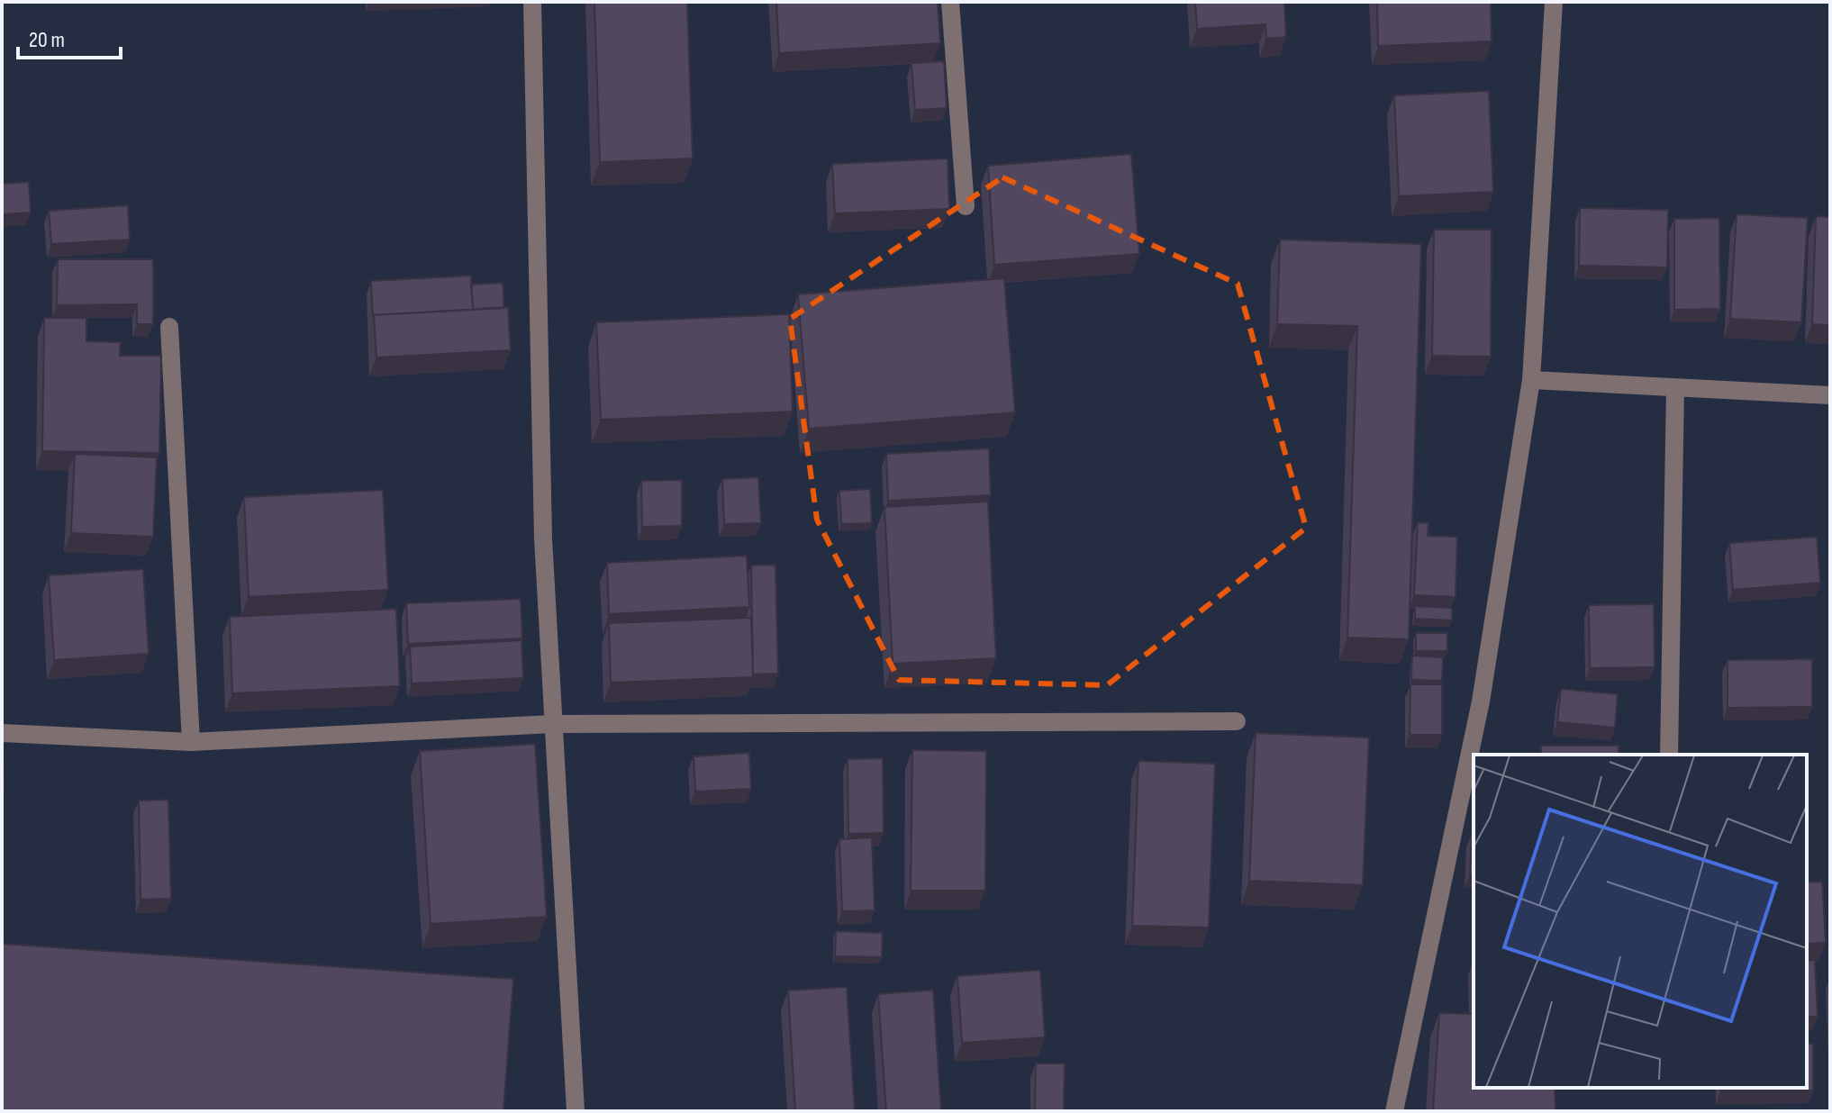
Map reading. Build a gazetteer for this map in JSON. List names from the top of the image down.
{
  "scale_bar": "20 m"
}
